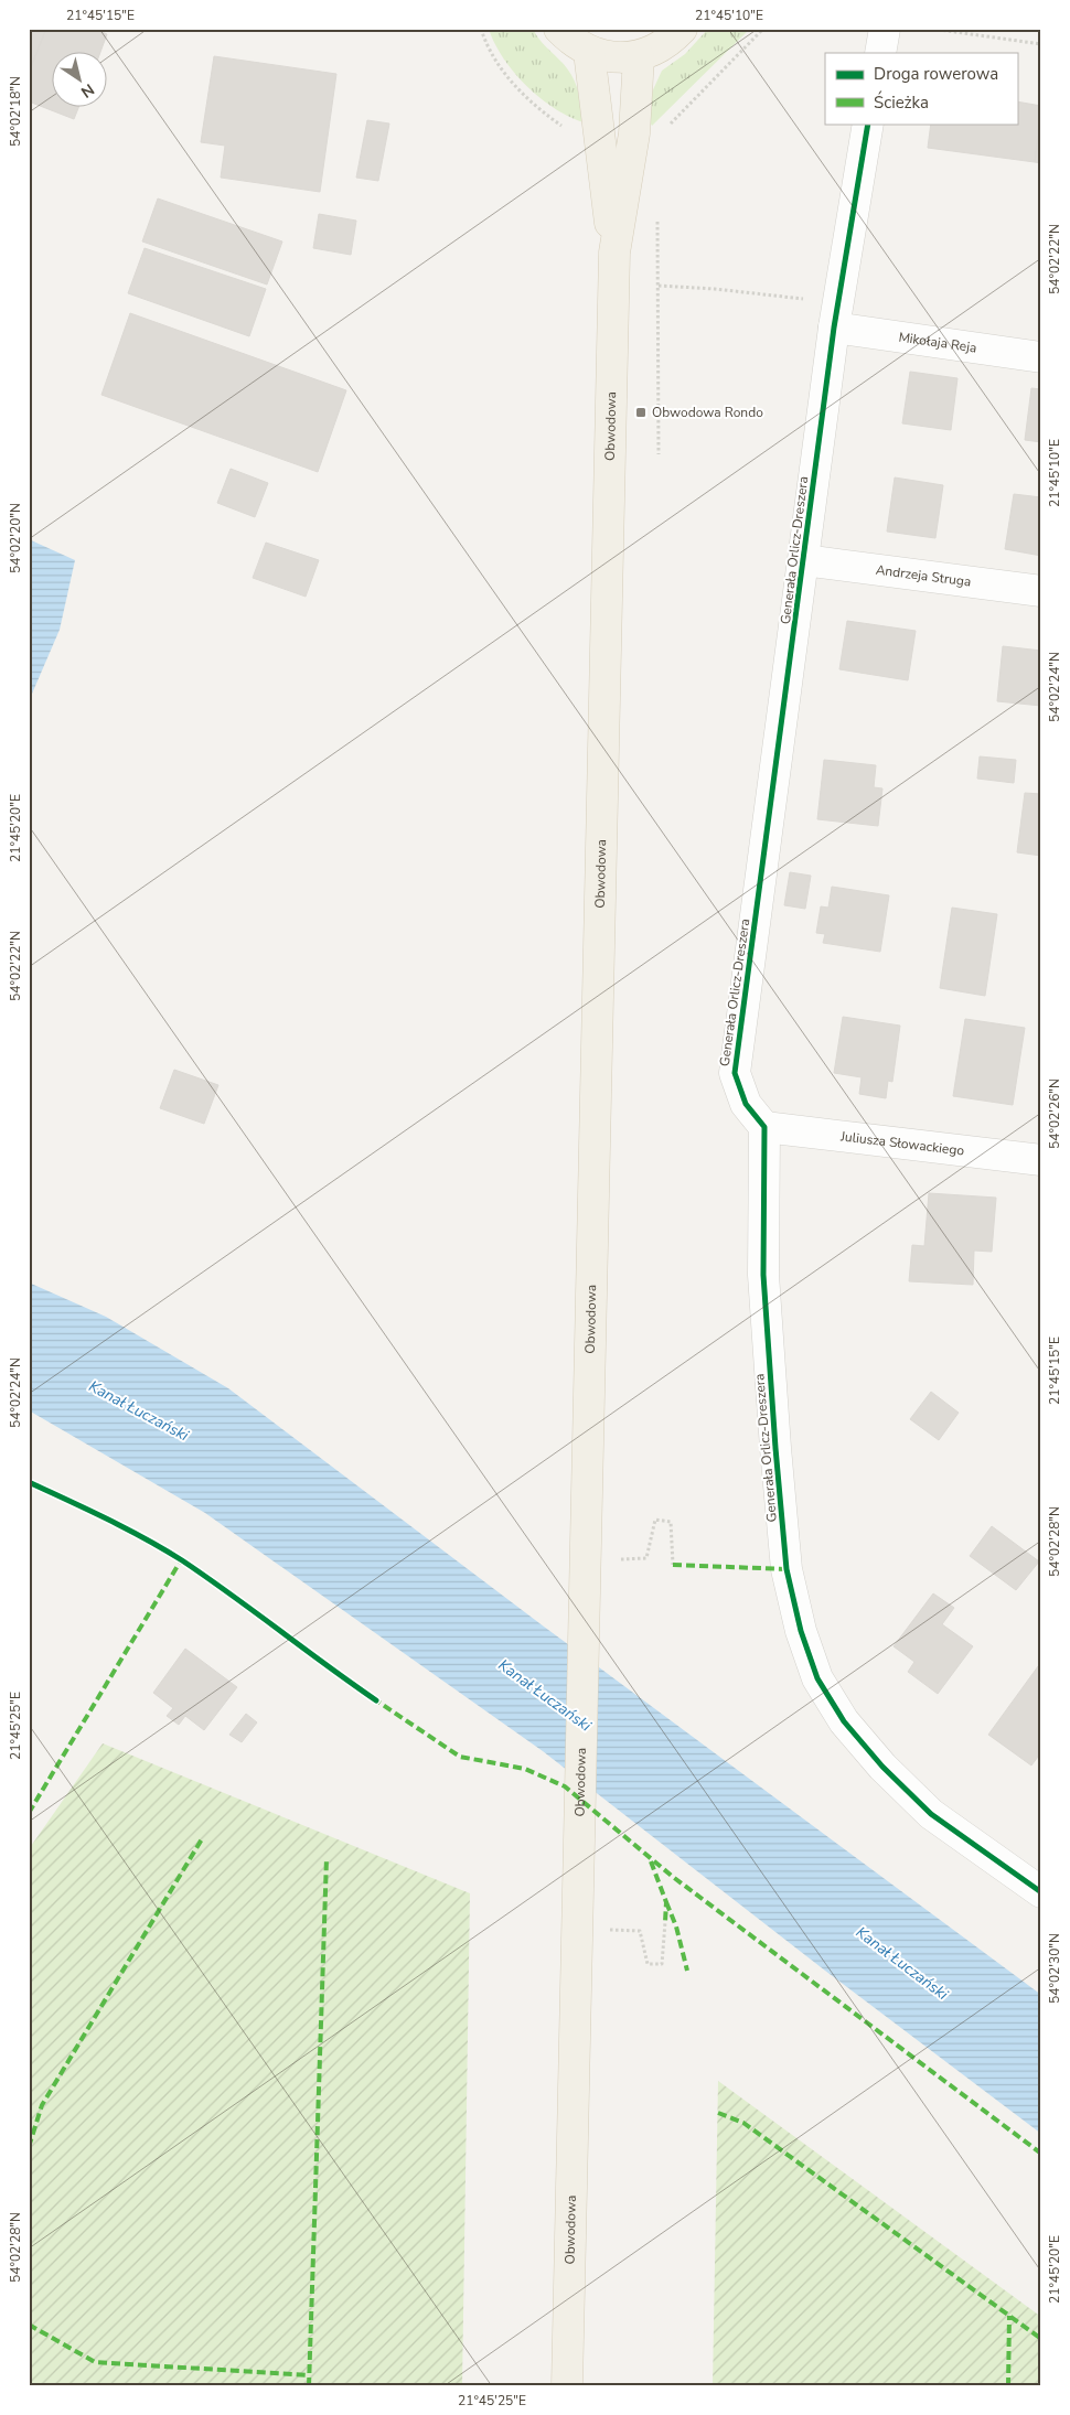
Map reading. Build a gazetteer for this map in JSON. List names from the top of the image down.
{
  "streets": {
    "main road": ["Obwodowa"],
    "street": [
      "Mikołaja Reja",
      "Generała Orlicz-Dreszera",
      "Andrzeja Struga",
      "Juliusza Słowackiego"
    ]
  },
  "crossings": [
    ["Mikołaja Reja", "Generała Orlicz-Dreszera"],
    ["Generała Orlicz-Dreszera", "Andrzeja Struga"],
    ["Generała Orlicz-Dreszera", "Juliusza Słowackiego"]
  ],
  "water": ["Kanał Łuczański"],
  "places": {
    "transit": ["Obwodowa Rondo"]
  },
  "legend": ["Droga rowerowa", "Ścieżka"],
  "north": "bottom right",
  "coordinates": [
    "21°45'15\"E",
    "21°45'10\"E",
    "54°02'18\"N",
    "54°02'22\"N",
    "54°02'20\"N",
    "54°02'24\"N",
    "21°45'20\"E",
    "54°02'26\"N",
    "54°02'28\"N",
    "21°45'25\"E",
    "54°02'30\"N"
  ]
}
